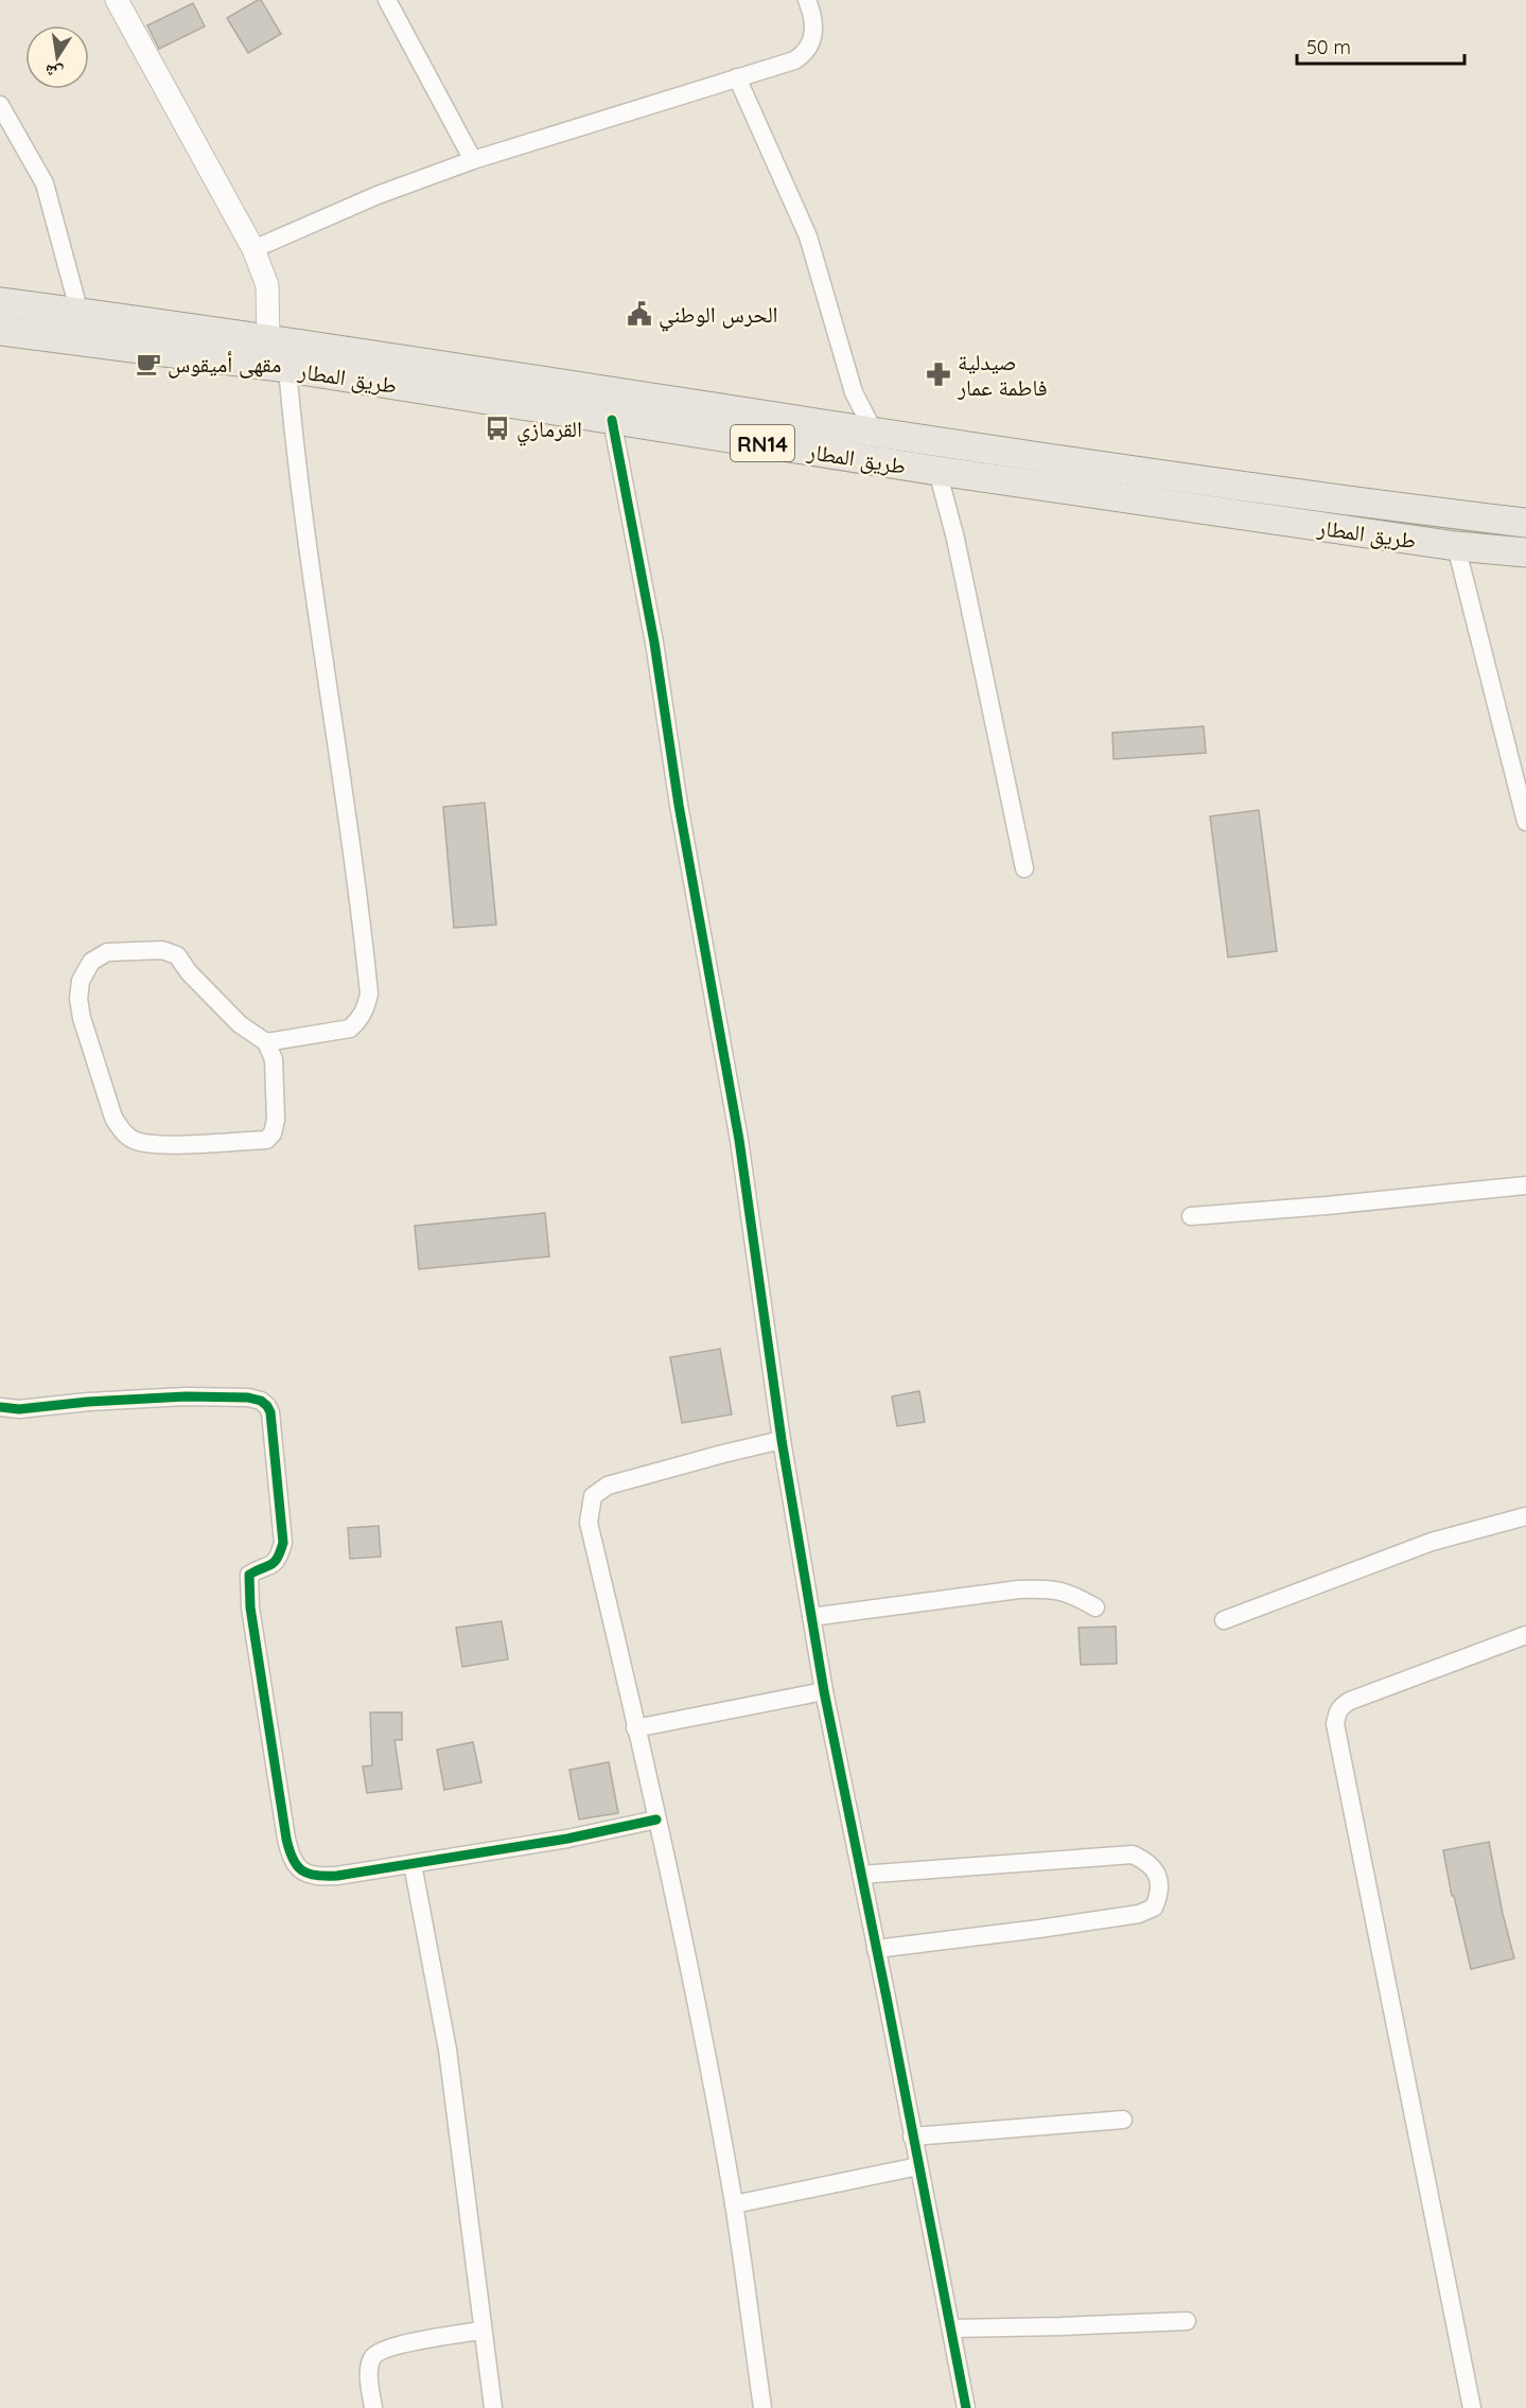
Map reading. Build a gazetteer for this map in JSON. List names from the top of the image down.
{
  "streets": {
    "main road": ["طريق المطار", "RN14"]
  },
  "places": {
    "public building": ["الحرس الوطني"],
    "cafe": ["مقهى أميقوس"],
    "pharmacy": ["صيدلية فاطمة عمار"],
    "bus stop": ["القرمازي"]
  },
  "scale_bar": "50 m",
  "north": "bottom"
}
